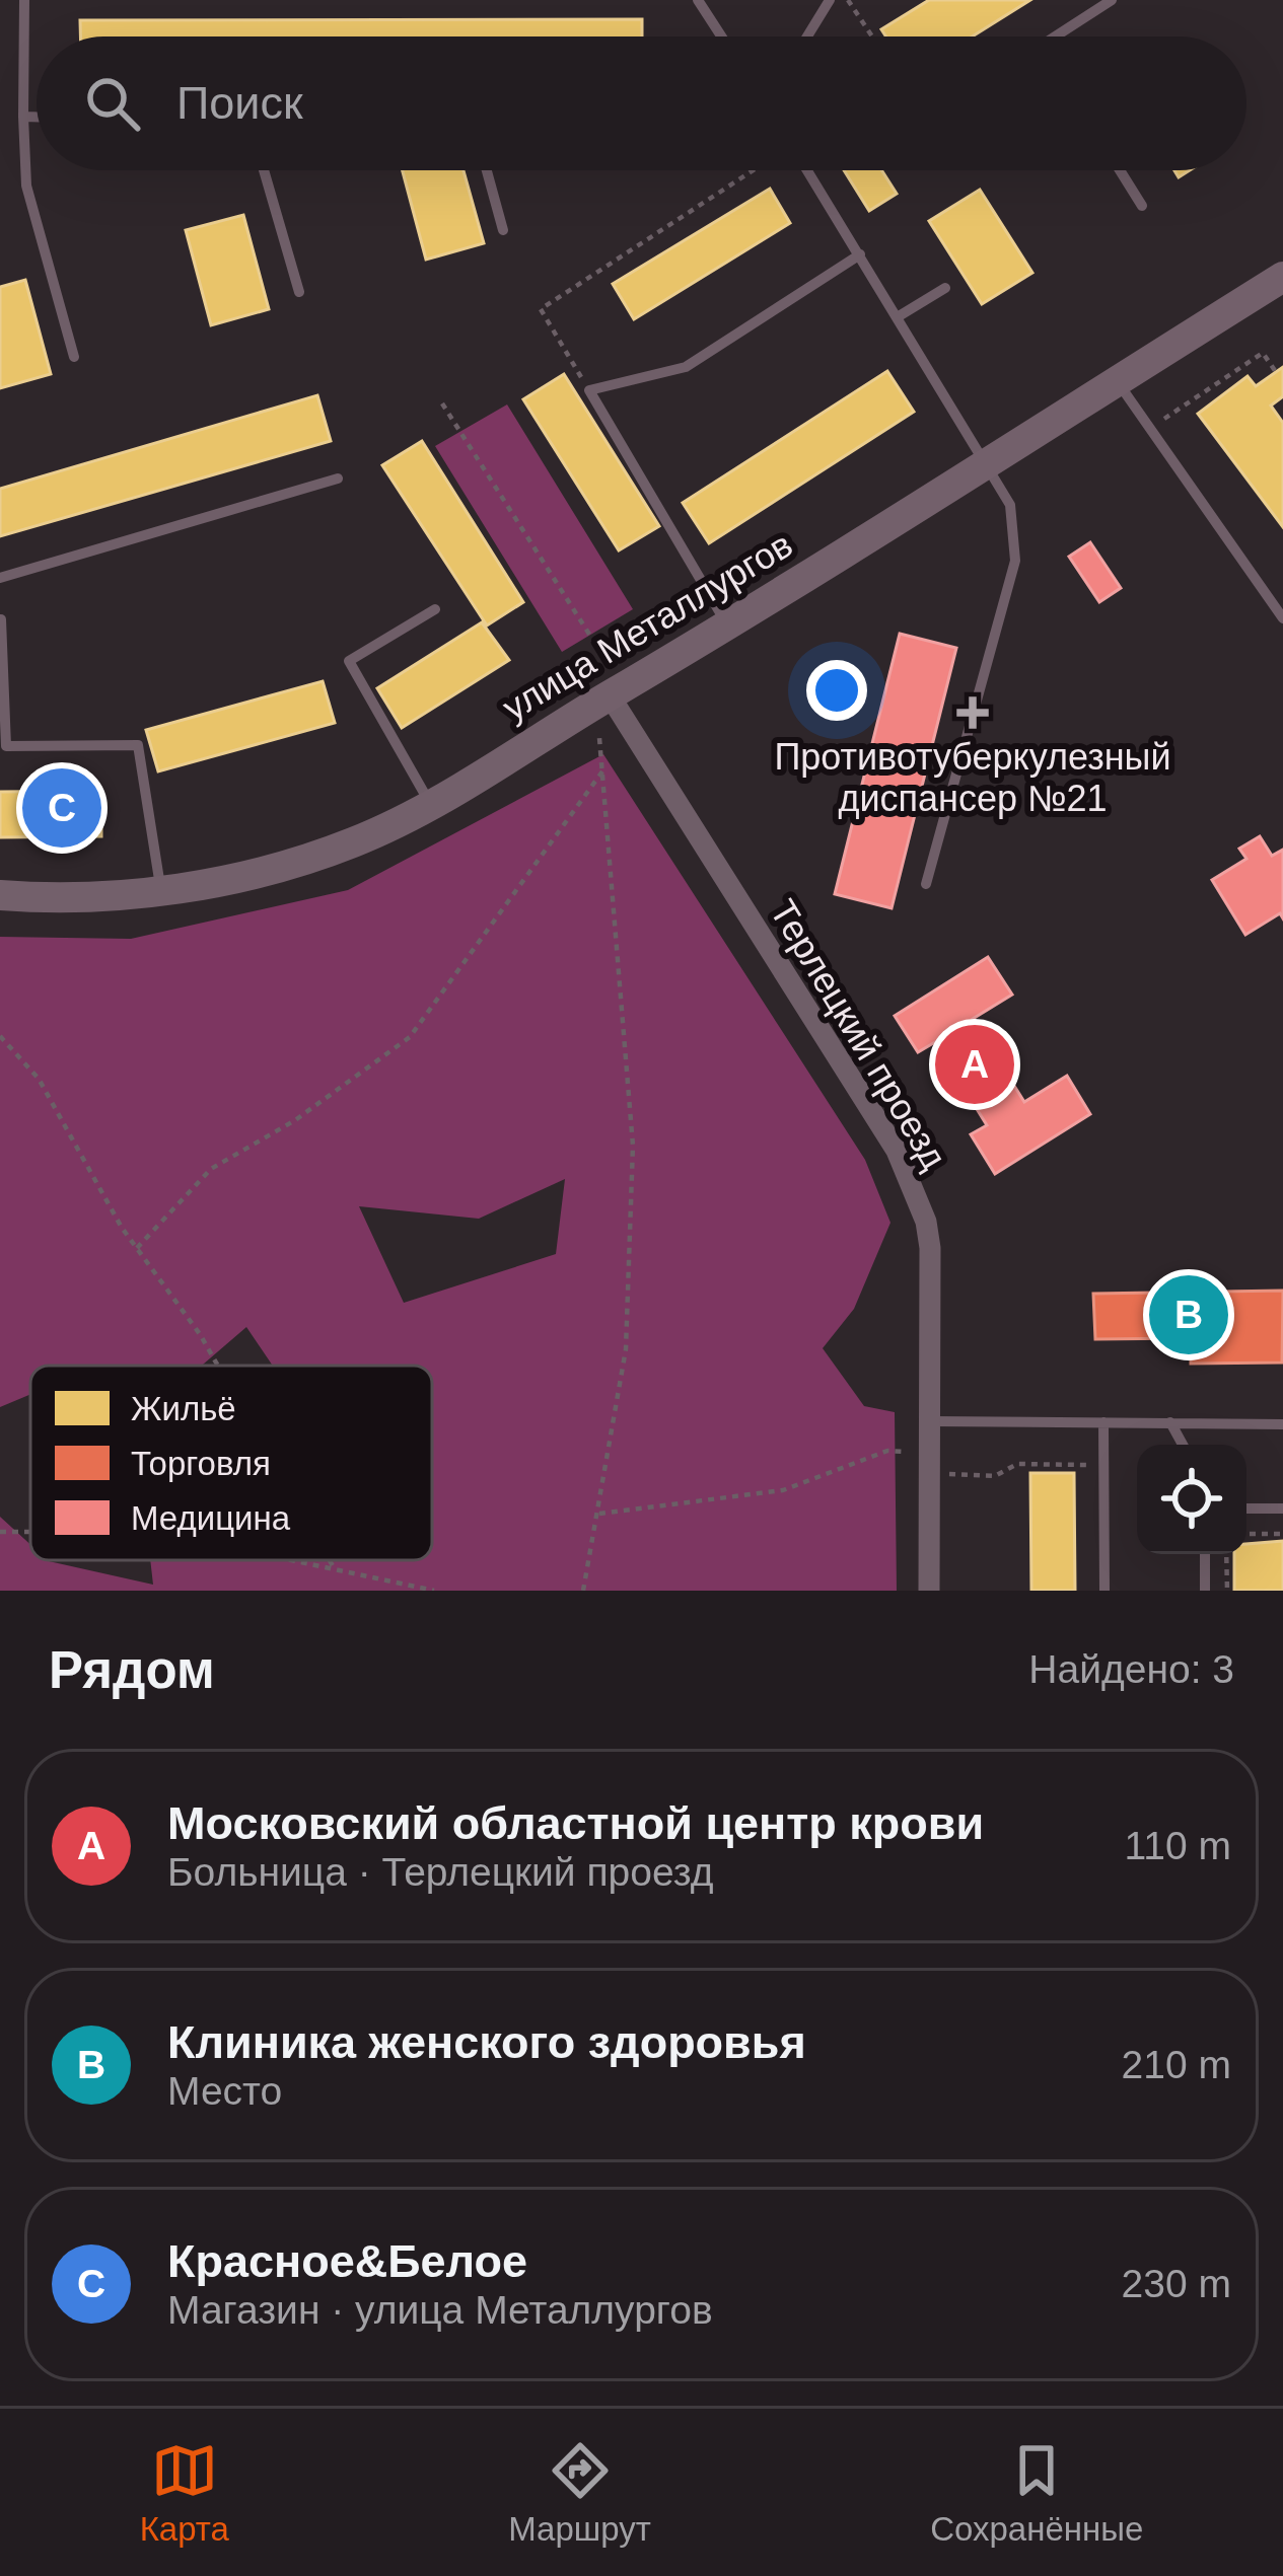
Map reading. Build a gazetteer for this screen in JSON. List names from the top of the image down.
{
  "streets": {
    "street": ["улица Металлургов", "Терлецкий проезд"]
  },
  "crossings": [
    ["улица Металлургов", "Терлецкий проезд"]
  ],
  "places": {
    "health": ["Противотуберкулезный диспансер №21"]
  },
  "legend": ["Жильё", "Торговля", "Медицина"],
  "page": {
    "search": "Поиск",
    "pins": ["C", "A", "B"],
    "heading": ["Рядом", "Найдено: 3"],
    "list": [
      {
        "mark": "A",
        "name": "Московский областной центр крови",
        "note": "Больница · Терлецкий проезд",
        "value": "110 m"
      },
      {
        "mark": "B",
        "name": "Клиника женского здоровья",
        "note": "Место",
        "value": "210 m"
      },
      {
        "mark": "C",
        "name": "Красное&Белое",
        "note": "Магазин · улица Металлургов",
        "value": "230 m"
      }
    ],
    "nav": ["Карта", "Маршрут", "Сохранённые"]
  }
}
